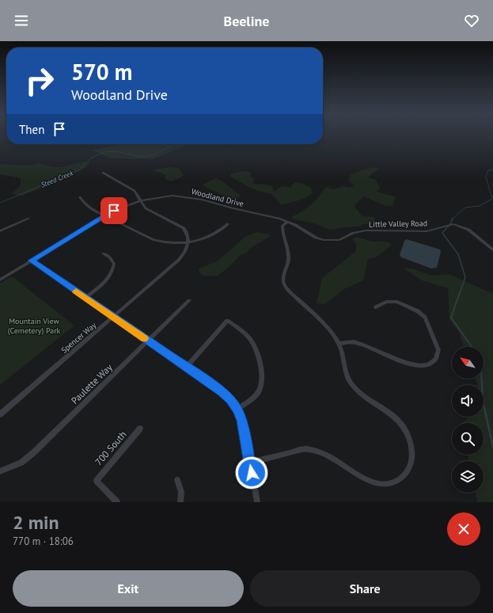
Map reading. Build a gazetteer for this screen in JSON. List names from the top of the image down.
{
  "streets": {
    "street": [
      "Woodland Drive",
      "Little Valley Road",
      "Spencer Way",
      "Paulette Way",
      "700 South"
    ]
  },
  "crossings": [
    ["Woodland Drive", "Little Valley Road"]
  ],
  "water": ["Steed Creek"],
  "parks": ["Mountain View (Cemetery) Park"],
  "north": "top left",
  "page": {
    "header": "Beeline",
    "turn": ["570 m", "Woodland Drive"],
    "then": "Then",
    "heading": ["2 min", "770 m · 18:06"],
    "buttons": ["Exit", "Share"]
  }
}
